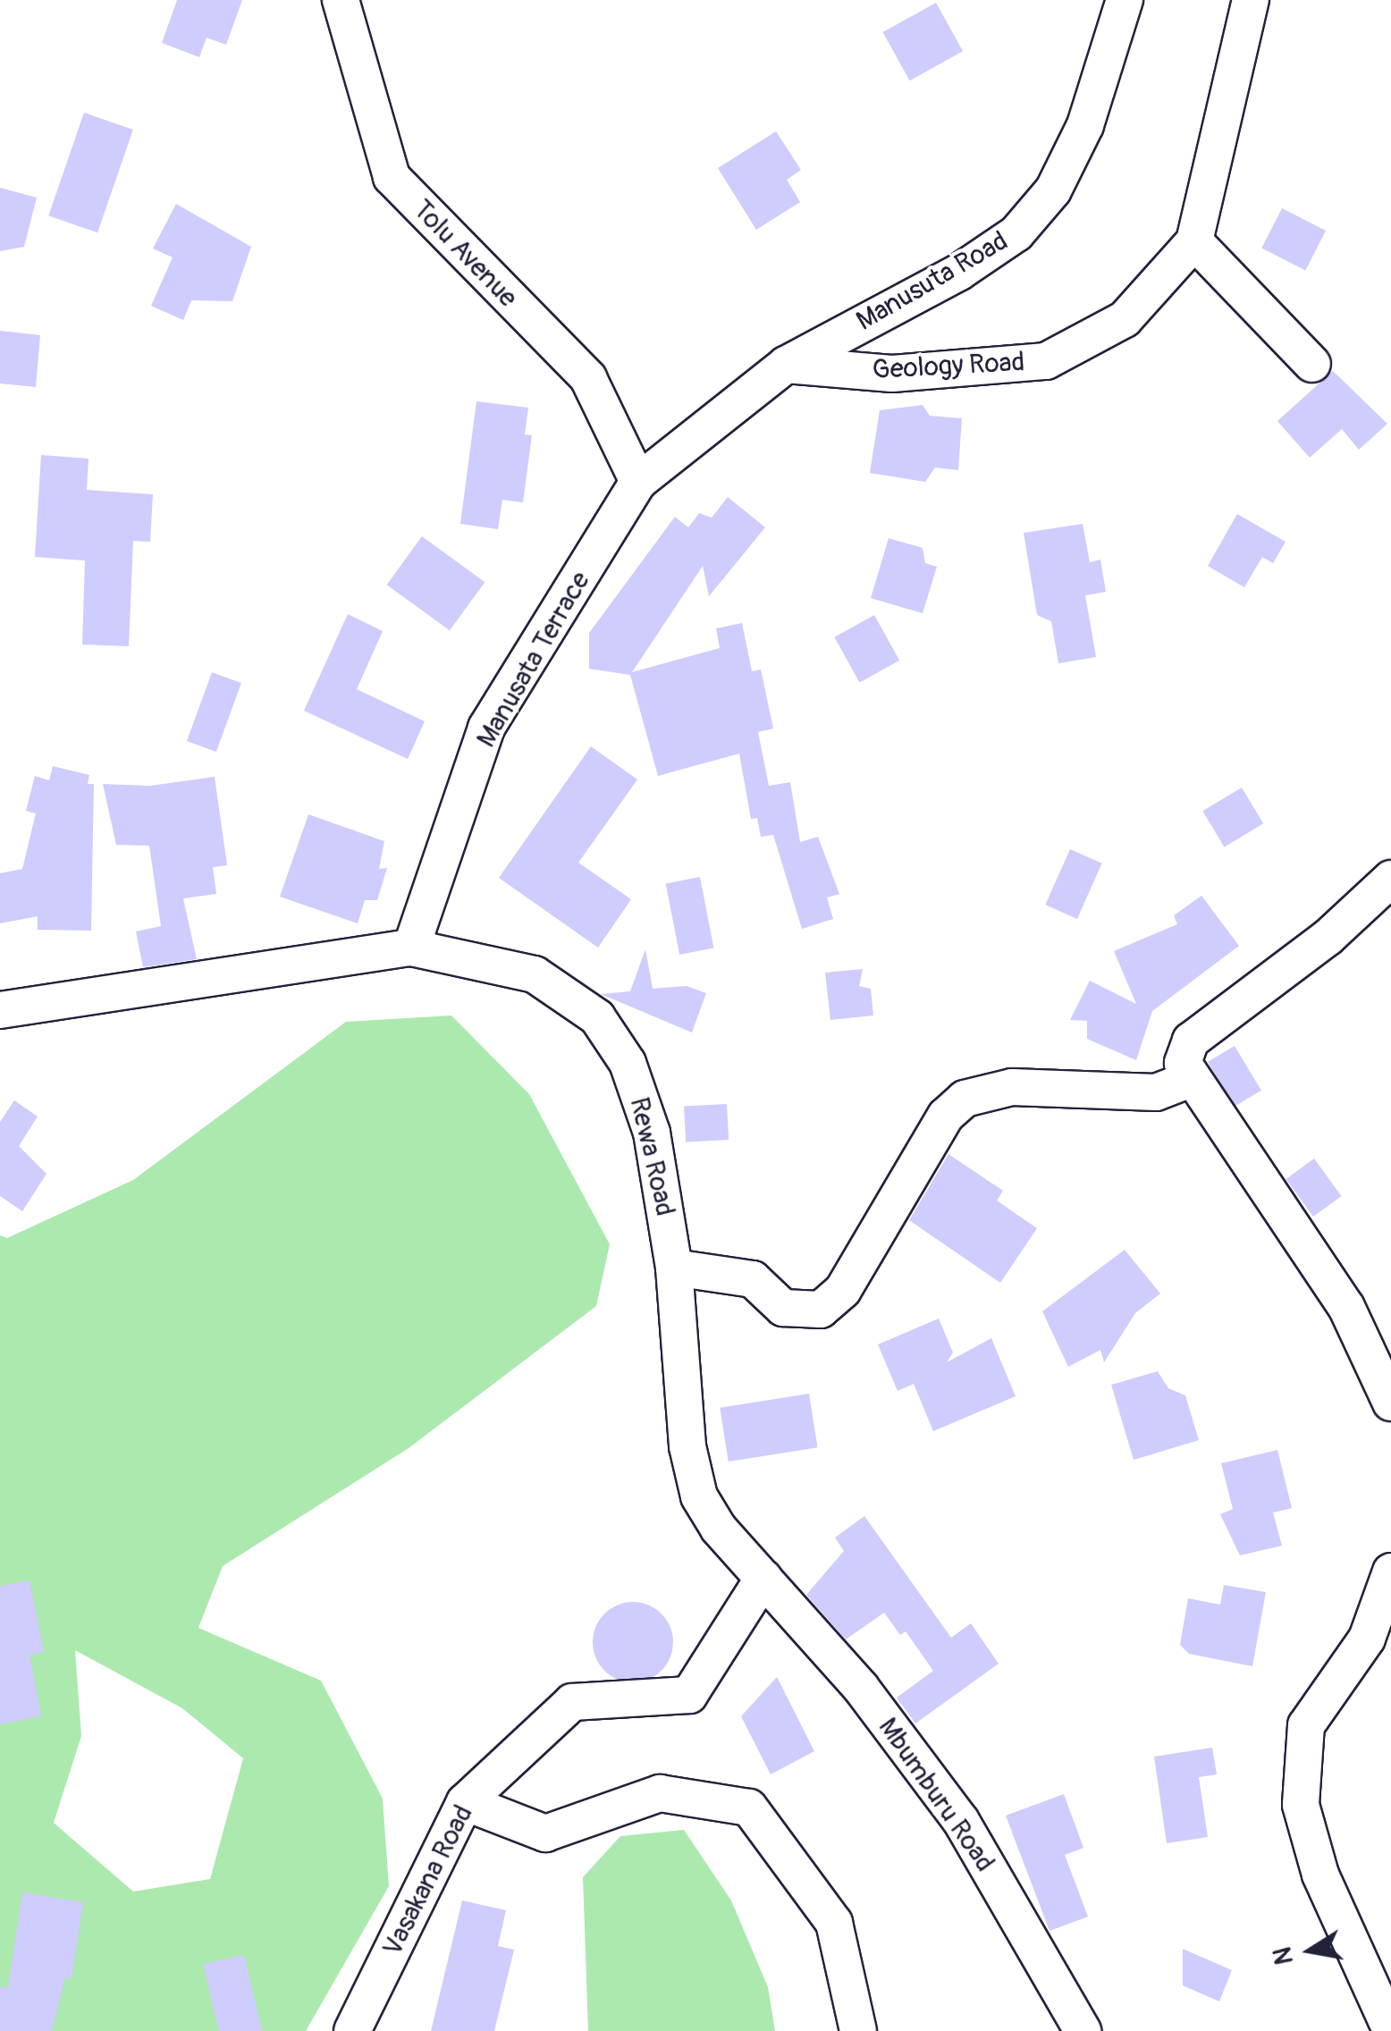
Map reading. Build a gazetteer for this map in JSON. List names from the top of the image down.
{
  "streets": {
    "street": [
      "Tolu Avenue",
      "Manusuta Road",
      "Geology Road",
      "Manusata Terrace",
      "Rewa Road",
      "Mbumburu Road",
      "Vasakana Road"
    ]
  },
  "crossings": [
    ["Tolu Avenue", "Manusuta Road"],
    ["Tolu Avenue", "Manusata Terrace"],
    ["Manusuta Road", "Geology Road"],
    ["Manusuta Road", "Manusata Terrace"],
    ["Manusata Terrace", "Rewa Road"],
    ["Rewa Road", "Mbumburu Road"],
    ["Rewa Road", "Vasakana Road"],
    ["Mbumburu Road", "Vasakana Road"]
  ],
  "north": "left"
}
